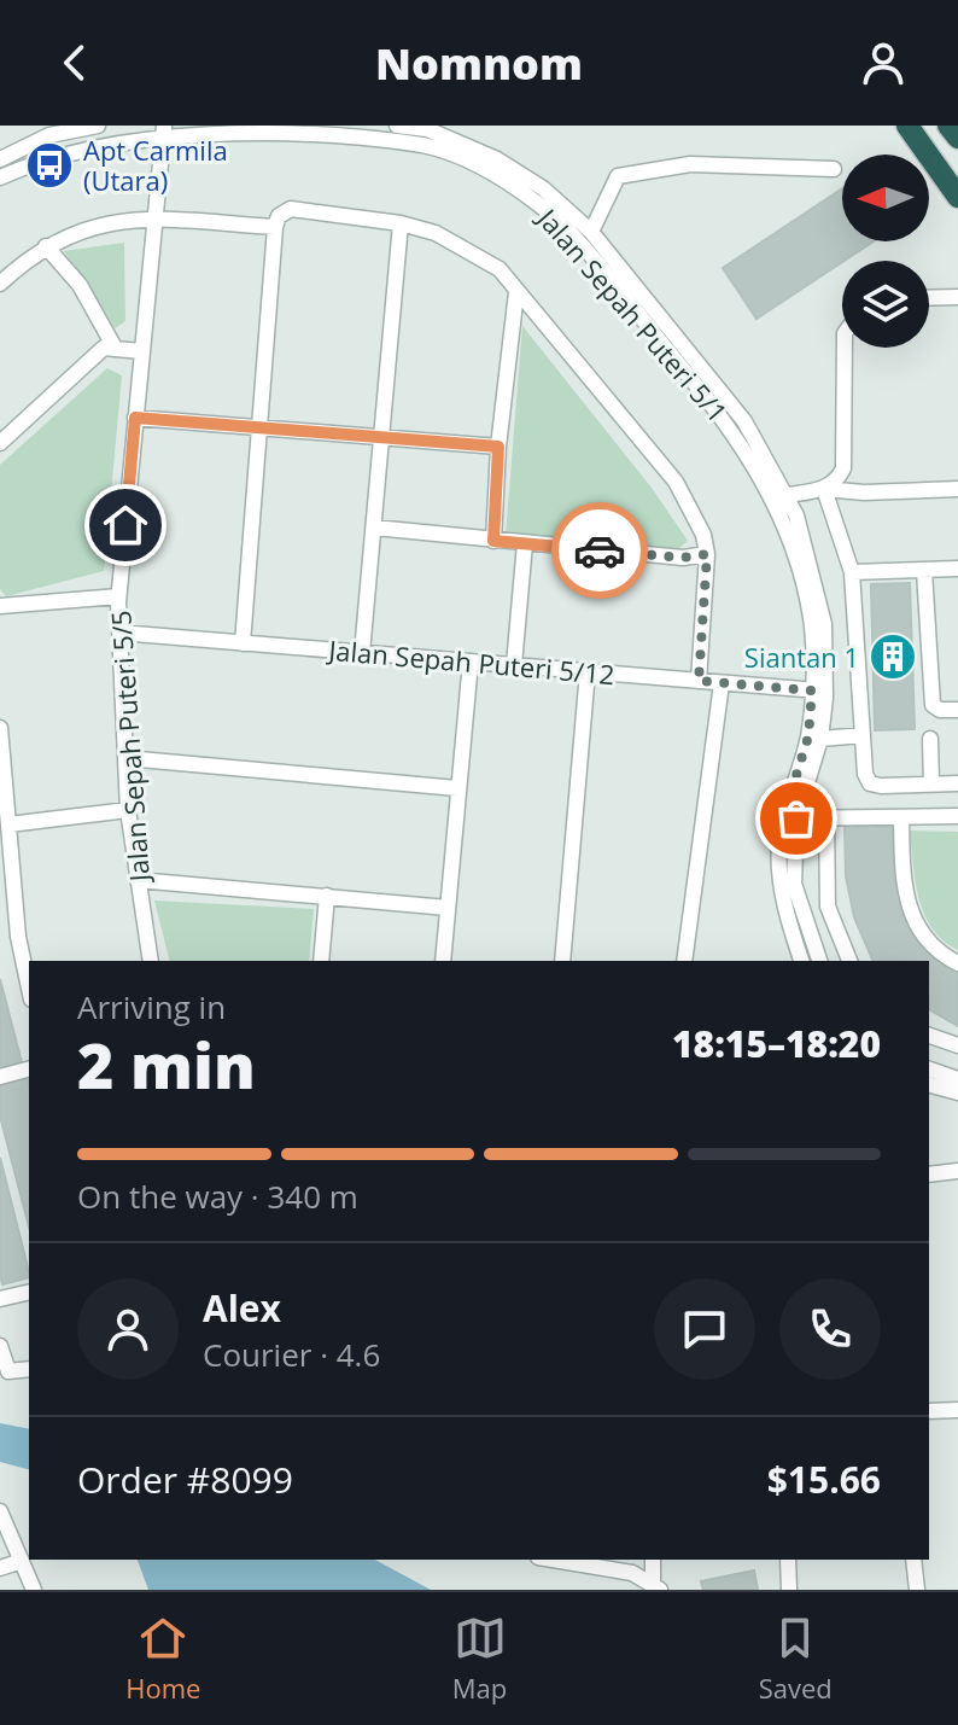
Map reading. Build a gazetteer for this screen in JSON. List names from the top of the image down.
{
  "streets": {
    "street": ["Jalan Sepah Puteri 5/1", "Jalan Sepah Puteri 5/12", "Jalan Sepah Puteri 5/5"]
  },
  "crossings": [
    ["Jalan Sepah Puteri 5/1", "Jalan Sepah Puteri 5/12"],
    ["Jalan Sepah Puteri 5/1", "Jalan Sepah Puteri 5/5"],
    ["Jalan Sepah Puteri 5/12", "Jalan Sepah Puteri 5/5"]
  ],
  "places": {
    "bus stop": ["Apt Carmila (Utara)"],
    "building": ["Siantan 1"]
  },
  "north": "left",
  "page": {
    "header": "Nomnom",
    "heading": ["2 min", "Arriving in", "18:15–18:20"],
    "panel": [
      "Alex",
      "Courier · 4.6",
      "Order #8099",
      "$15.66"
    ],
    "bar": "On the way · 340 m",
    "tabs": ["Home", "Map", "Saved"]
  }
}
